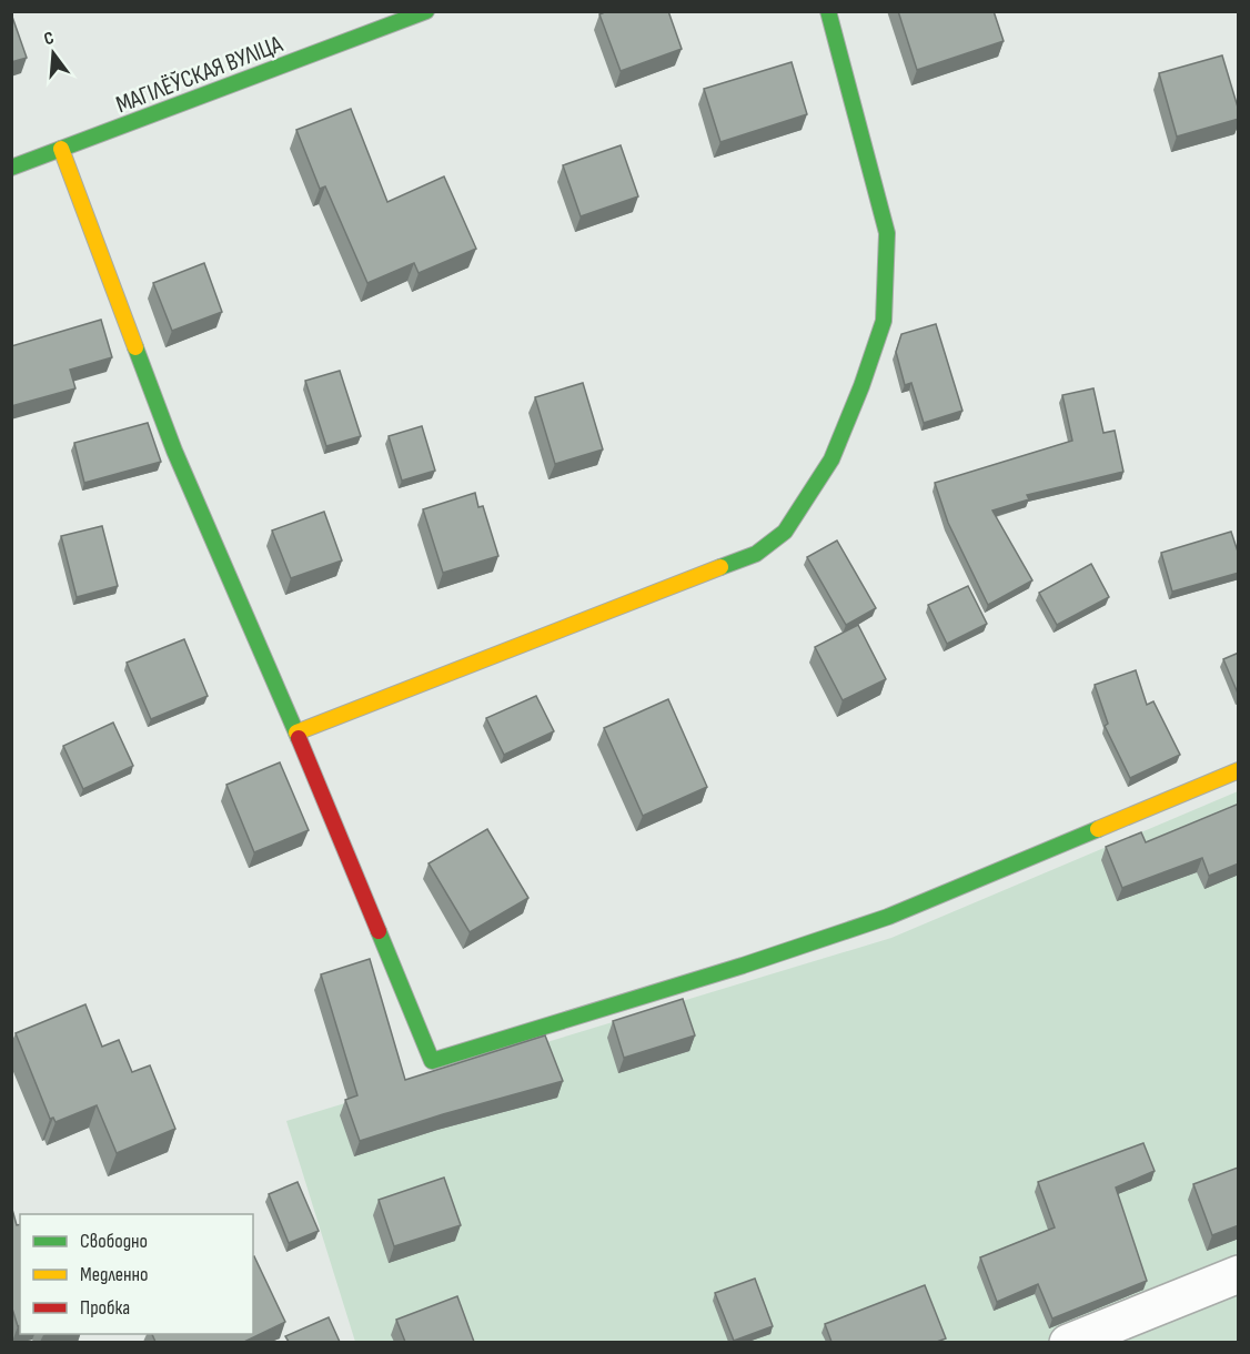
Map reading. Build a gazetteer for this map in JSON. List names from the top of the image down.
{
  "streets": {
    "street": ["МАГІЛЁЎСКАЯ ВУЛІЦА"]
  },
  "legend": ["Свободно", "Медленно", "Пробка"],
  "north": "top"
}
